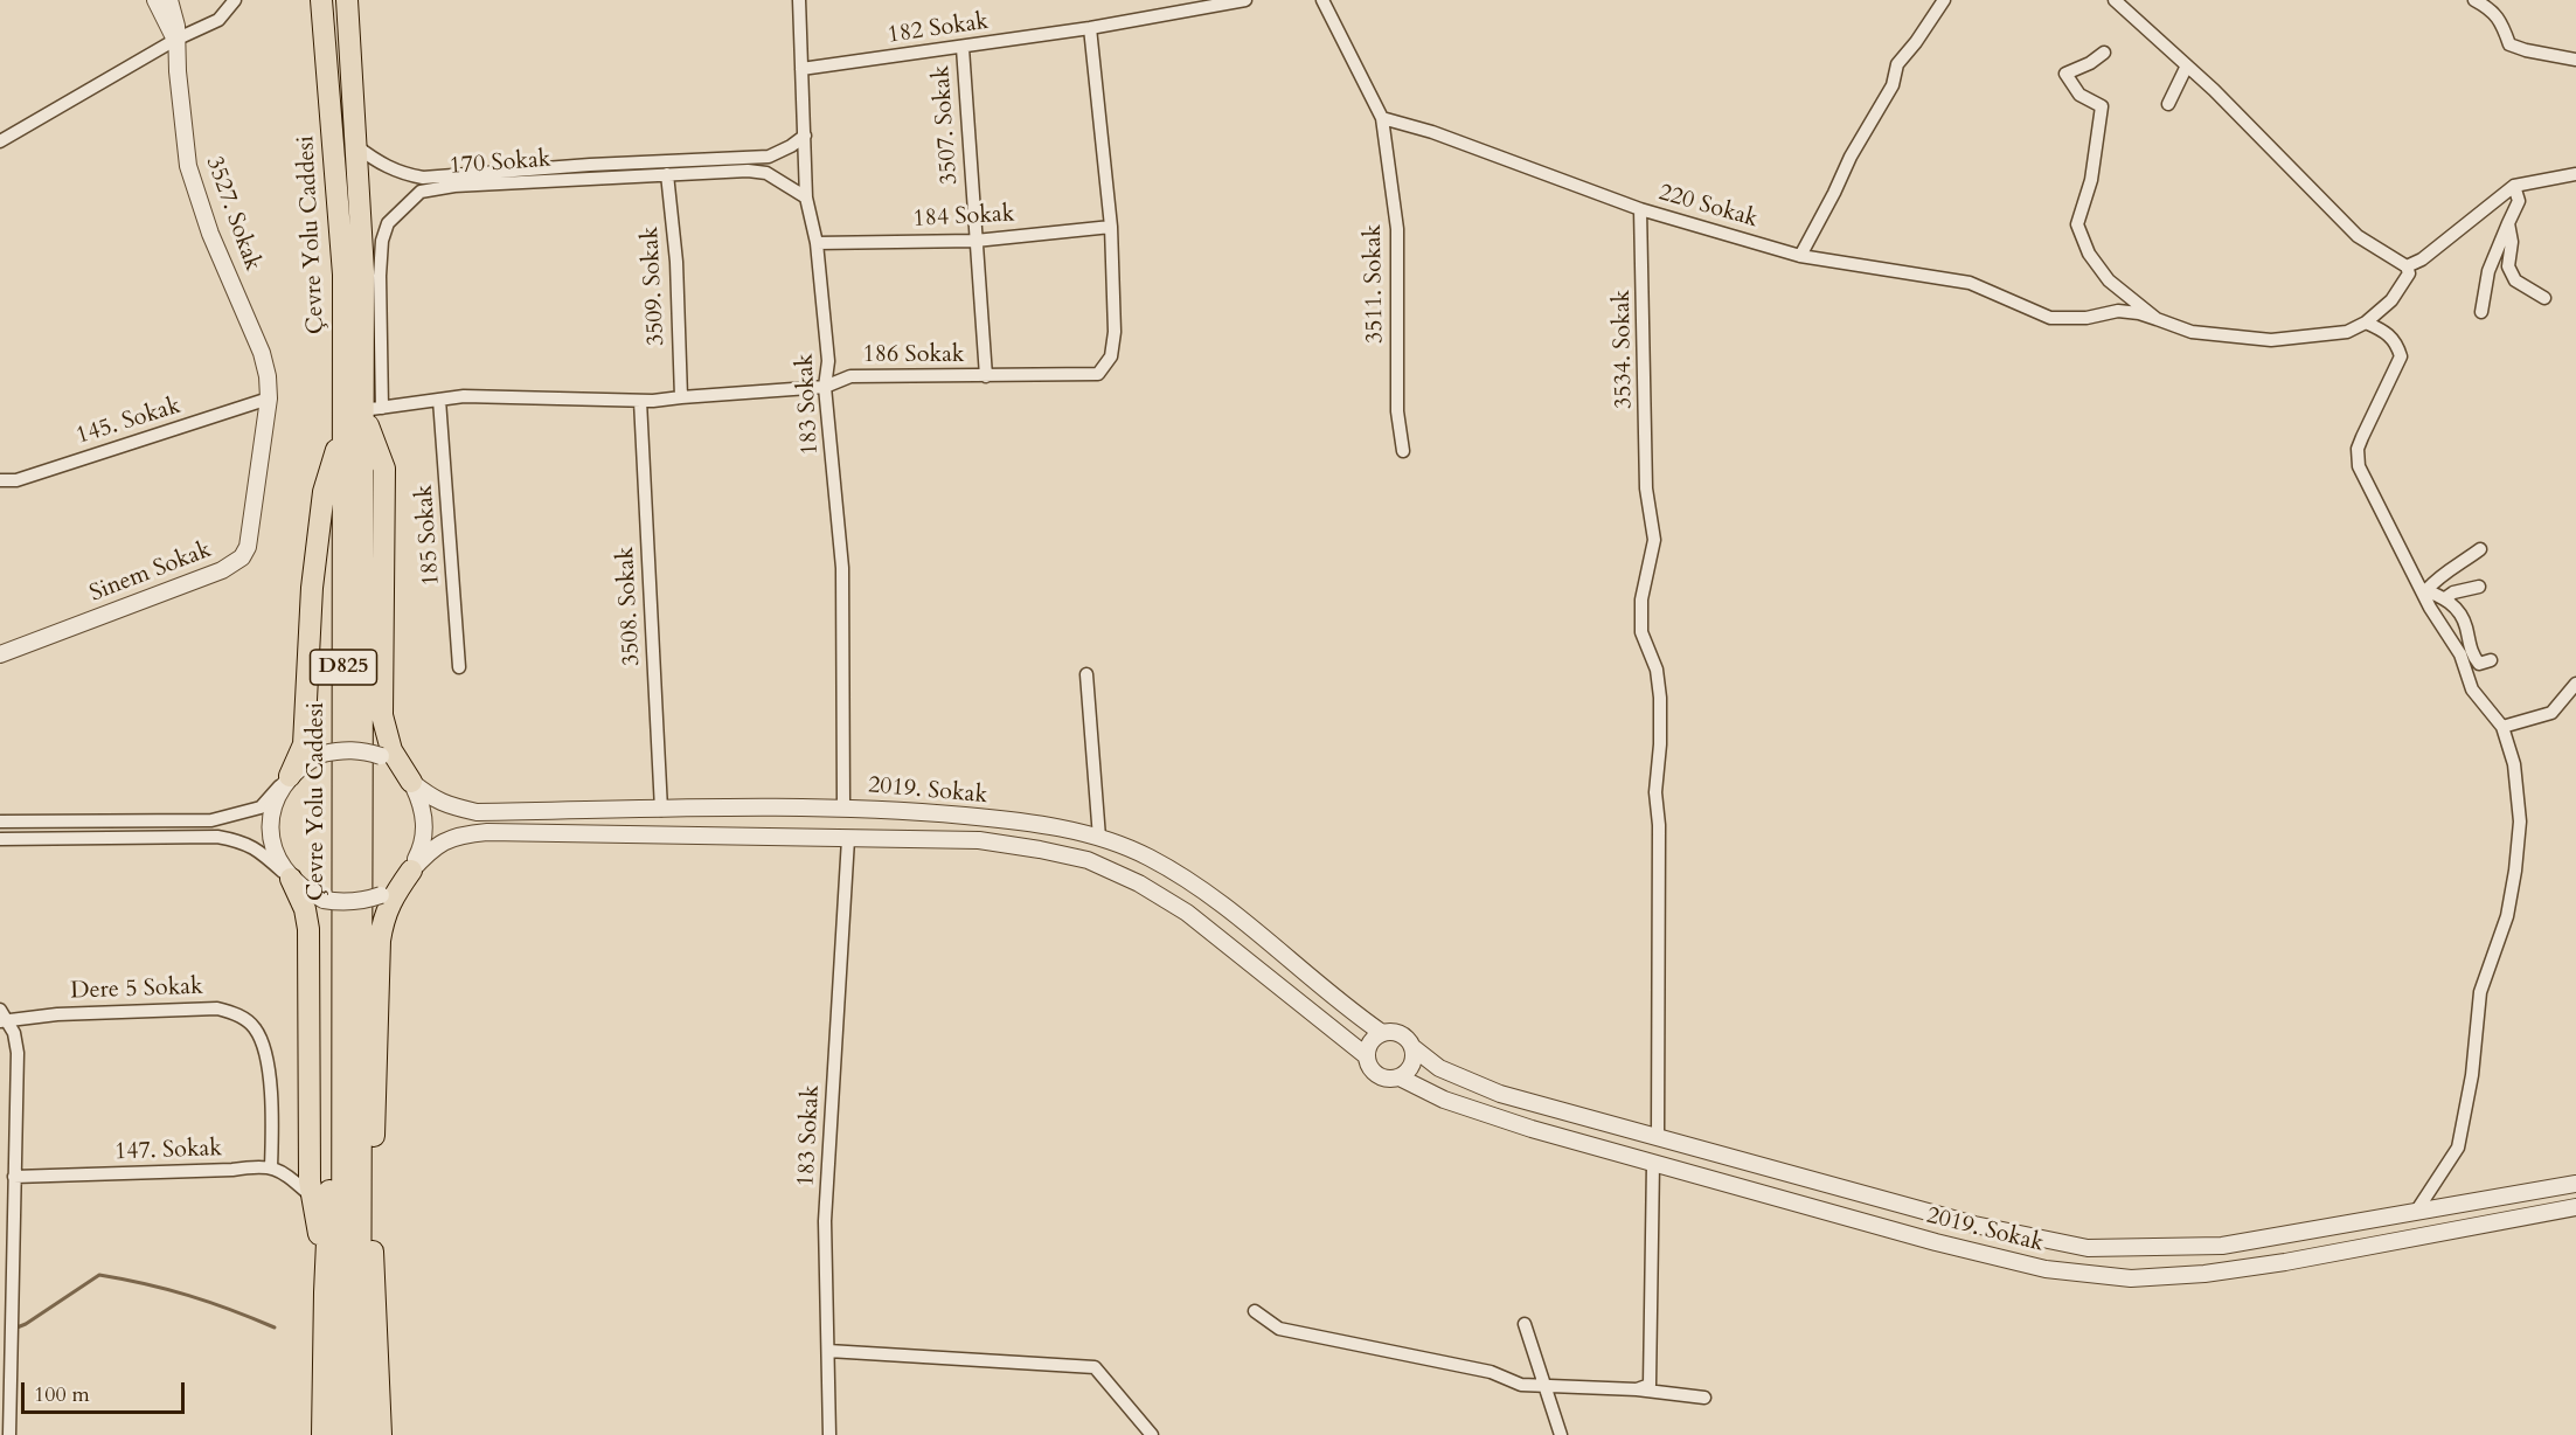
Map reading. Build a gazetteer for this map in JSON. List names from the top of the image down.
{
  "streets": {
    "highway": ["Çevre Yolu Caddesi", "D825"],
    "street": [
      "182 Sokak",
      "3507. Sokak",
      "170 Sokak",
      "220 Sokak",
      "3527. Sokak",
      "184 Sokak",
      "3511. Sokak",
      "3509. Sokak",
      "3534. Sokak",
      "186 Sokak",
      "183 Sokak",
      "145. Sokak",
      "185 Sokak",
      "Sinem Sokak",
      "3508. Sokak",
      "2019. Sokak",
      "Dere 5 Sokak",
      "147. Sokak"
    ]
  },
  "crossings": [
    ["182 Sokak", "3507. Sokak"],
    ["182 Sokak", "186 Sokak"],
    ["182 Sokak", "183 Sokak"],
    ["3507. Sokak", "184 Sokak"],
    ["3507. Sokak", "186 Sokak"],
    ["170 Sokak", "Çevre Yolu Caddesi"],
    ["170 Sokak", "3509. Sokak"],
    ["170 Sokak", "186 Sokak"],
    ["170 Sokak", "183 Sokak"],
    ["220 Sokak", "3511. Sokak"],
    ["220 Sokak", "3534. Sokak"],
    ["3527. Sokak", "145. Sokak"],
    ["3527. Sokak", "Sinem Sokak"],
    ["184 Sokak", "186 Sokak"],
    ["184 Sokak", "183 Sokak"],
    ["Çevre Yolu Caddesi", "186 Sokak"],
    ["3509. Sokak", "186 Sokak"],
    ["3534. Sokak", "2019. Sokak"],
    ["186 Sokak", "183 Sokak"],
    ["186 Sokak", "185 Sokak"],
    ["186 Sokak", "3508. Sokak"],
    ["183 Sokak", "2019. Sokak"],
    ["145. Sokak", "Sinem Sokak"],
    ["3508. Sokak", "2019. Sokak"],
    ["Dere 5 Sokak", "147. Sokak"]
  ],
  "scale_bar": "100 m"
}
